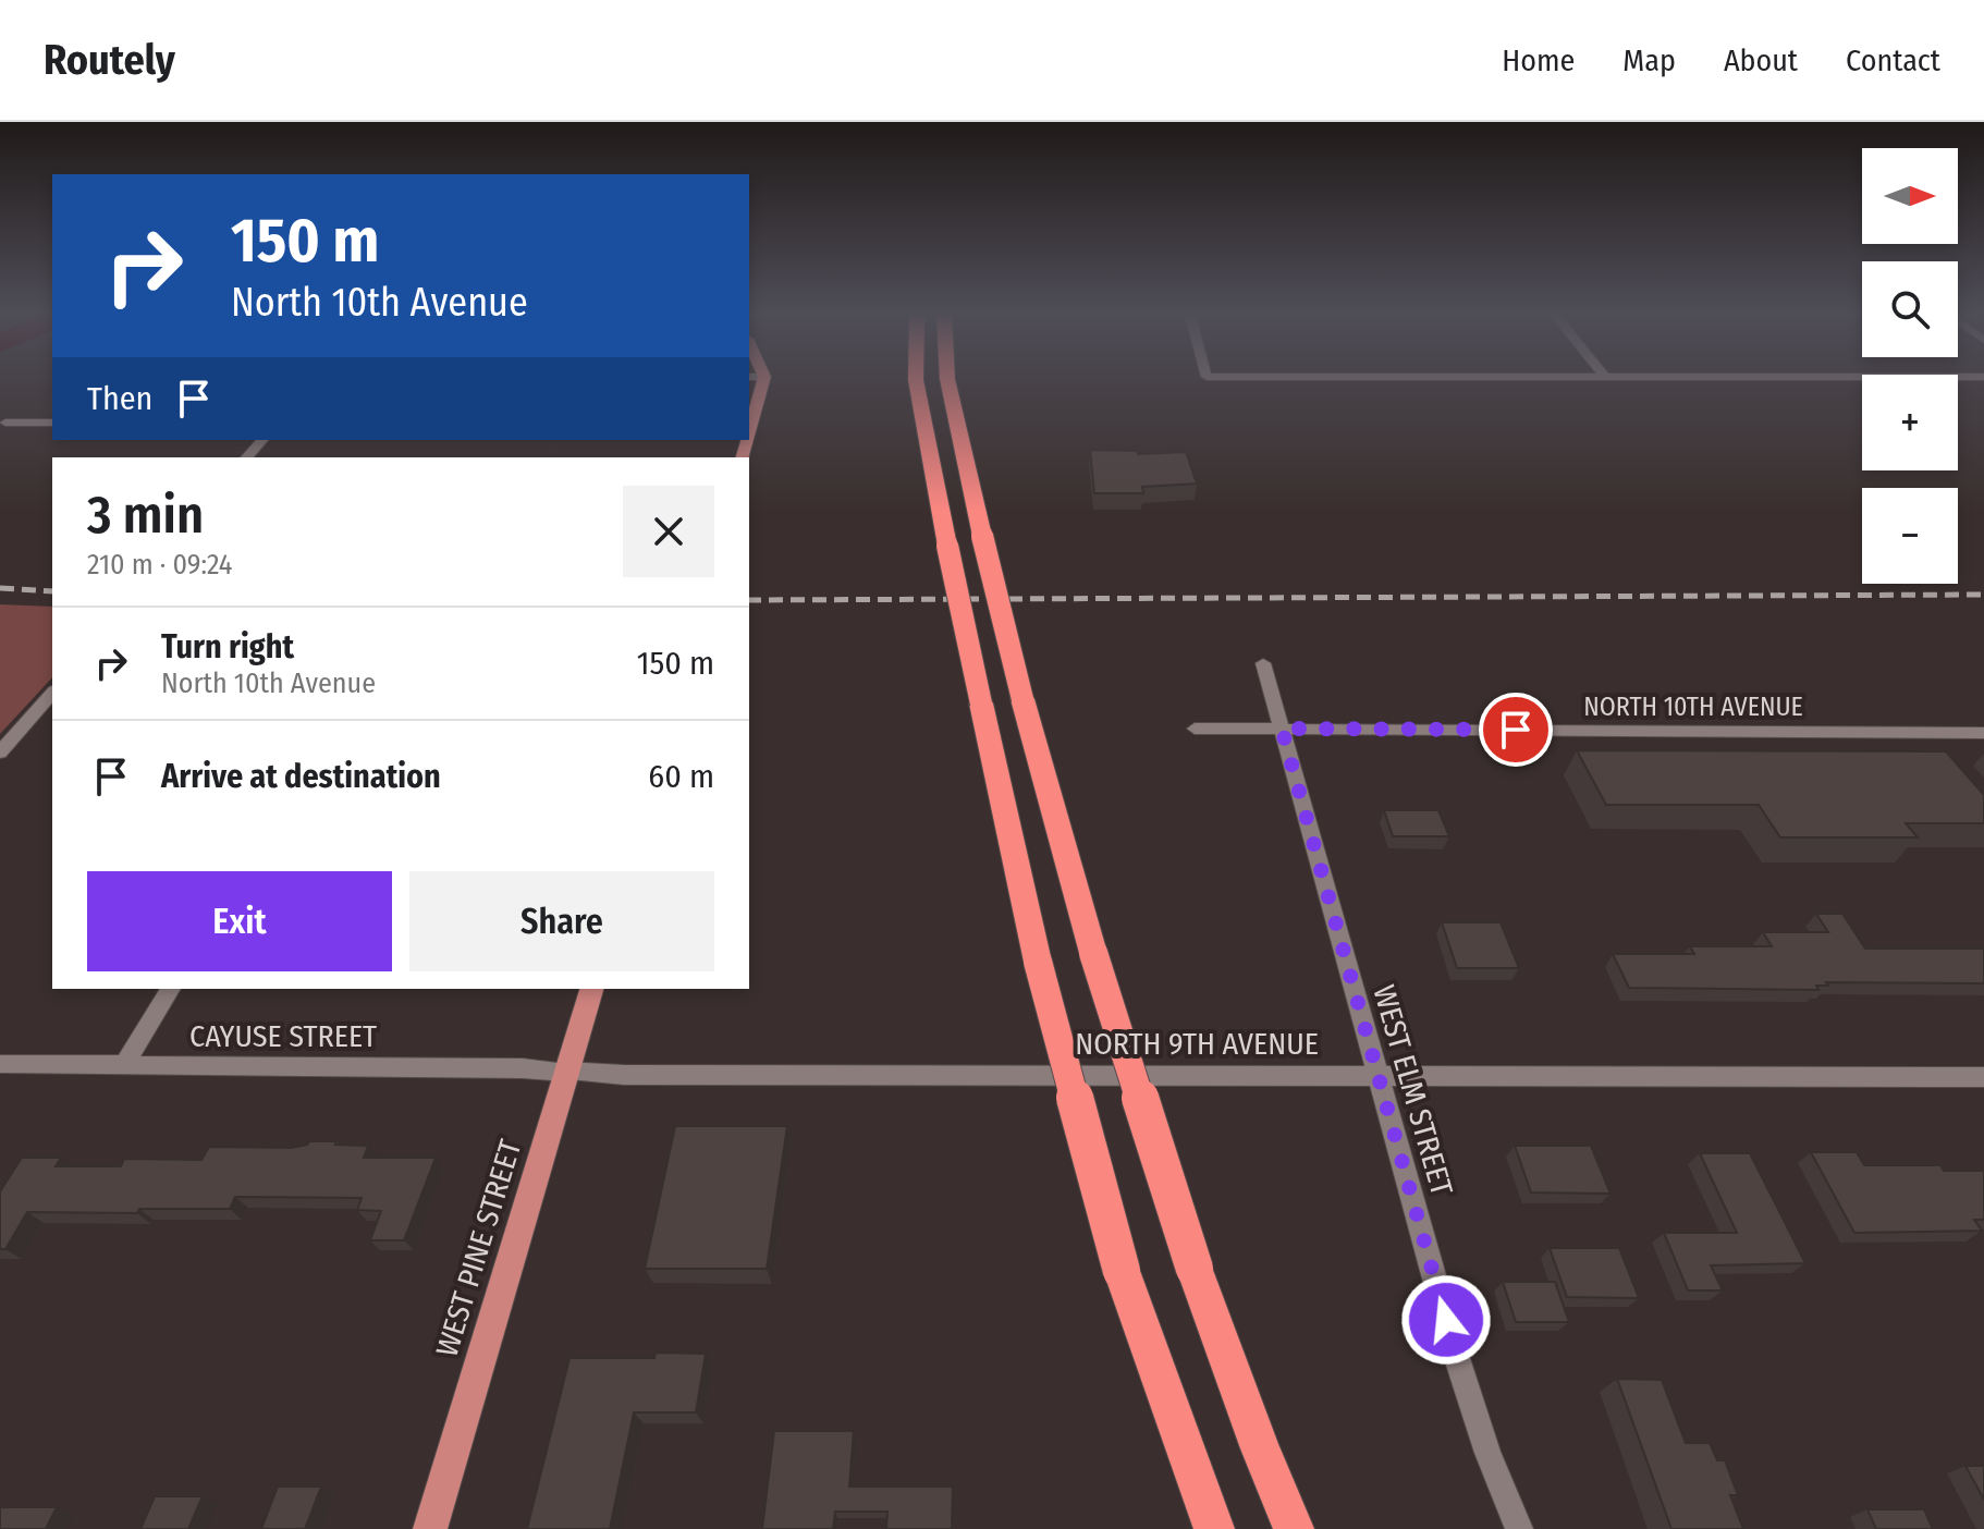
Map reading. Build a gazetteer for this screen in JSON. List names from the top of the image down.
{
  "streets": {
    "main road": ["WEST PINE STREET"],
    "street": [
      "NORTH 10TH AVENUE",
      "CAYUSE STREET",
      "NORTH 9TH AVENUE",
      "WEST ELM STREET"
    ]
  },
  "crossings": [
    ["NORTH 10TH AVENUE", "WEST ELM STREET"],
    ["CAYUSE STREET", "NORTH 9TH AVENUE"],
    ["CAYUSE STREET", "WEST PINE STREET"],
    ["NORTH 9TH AVENUE", "WEST ELM STREET"],
    ["NORTH 9TH AVENUE", "WEST PINE STREET"]
  ],
  "north": "right",
  "page": {
    "header": "Routely",
    "nav": [
      "Home",
      "Map",
      "About",
      "Contact"
    ],
    "map_buttons": ["+", "−"],
    "turn": ["150 m", "North 10th Avenue"],
    "then": "Then",
    "heading": ["3 min", "210 m · 09:24"],
    "list": [
      {
        "name": "Turn right",
        "note": "North 10th Avenue",
        "value": "150 m"
      },
      {
        "name": "Arrive at destination",
        "value": "60 m"
      }
    ],
    "buttons": ["Exit", "Share"]
  }
}
